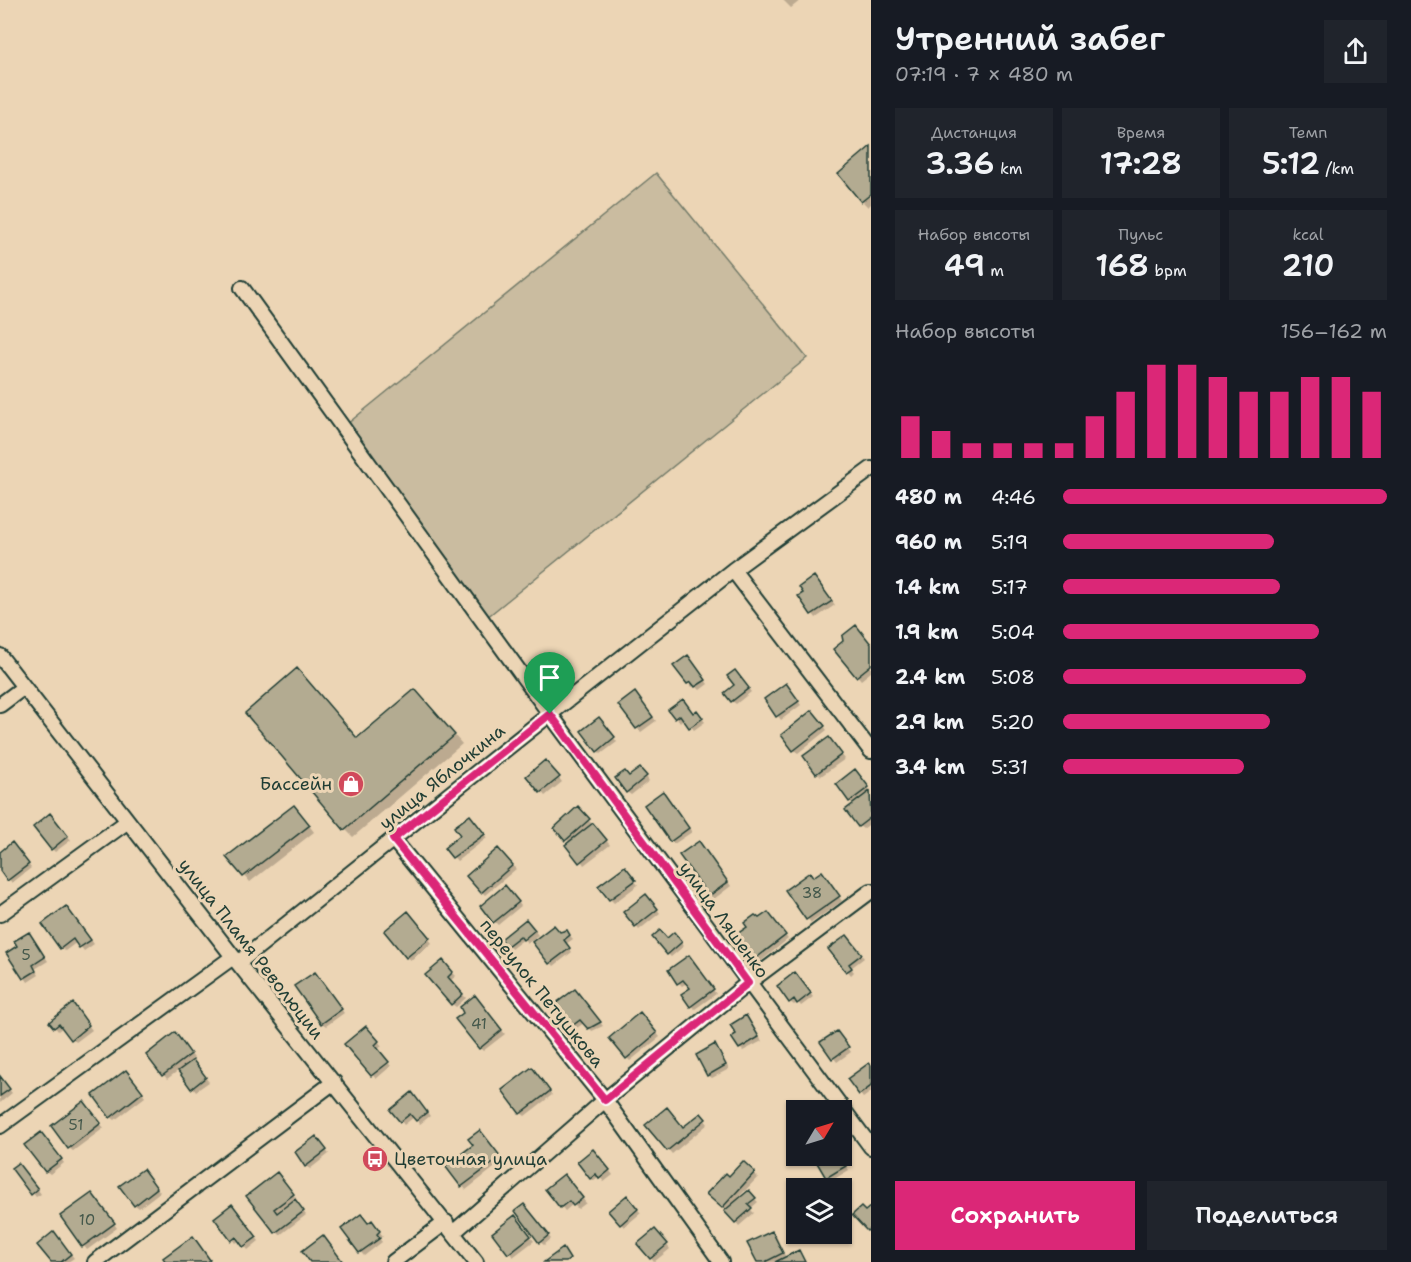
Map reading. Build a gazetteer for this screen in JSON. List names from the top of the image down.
{
  "streets": {
    "street": [
      "улица Яблочкина",
      "улица Ляшенко",
      "улица Пламя Революции",
      "переулок Петушкова"
    ]
  },
  "crossings": [
    ["улица Яблочкина", "улица Ляшенко"],
    ["улица Яблочкина", "улица Пламя Революции"],
    ["улица Яблочкина", "переулок Петушкова"]
  ],
  "places": {
    "shop": ["Бассейн"],
    "bus stop": ["Цветочная улица"]
  },
  "house_numbers": [
    "38",
    "5",
    "41",
    "51",
    "10"
  ],
  "north": "top right",
  "page": {
    "heading": ["Утренний забег", "07:19 · 7 × 480 m"],
    "stats": [
      ["Дистанция", "3.36 km"],
      ["Время", "17:28"],
      ["Темп", "5:12 /km"],
      ["Набор высоты", "49 m"],
      ["Пульс", "168 bpm"],
      ["kcal", "210"]
    ],
    "chart": ["Набор высоты", "156–162 m"],
    "list": [
      {
        "name": "480 m",
        "note": "4:46"
      },
      {
        "name": "960 m",
        "note": "5:19"
      },
      {
        "name": "1.4 km",
        "note": "5:17"
      },
      {
        "name": "1.9 km",
        "note": "5:04"
      },
      {
        "name": "2.4 km",
        "note": "5:08"
      },
      {
        "name": "2.9 km",
        "note": "5:20"
      },
      {
        "name": "3.4 km",
        "note": "5:31"
      }
    ],
    "buttons": ["Сохранить", "Поделиться"]
  }
}
